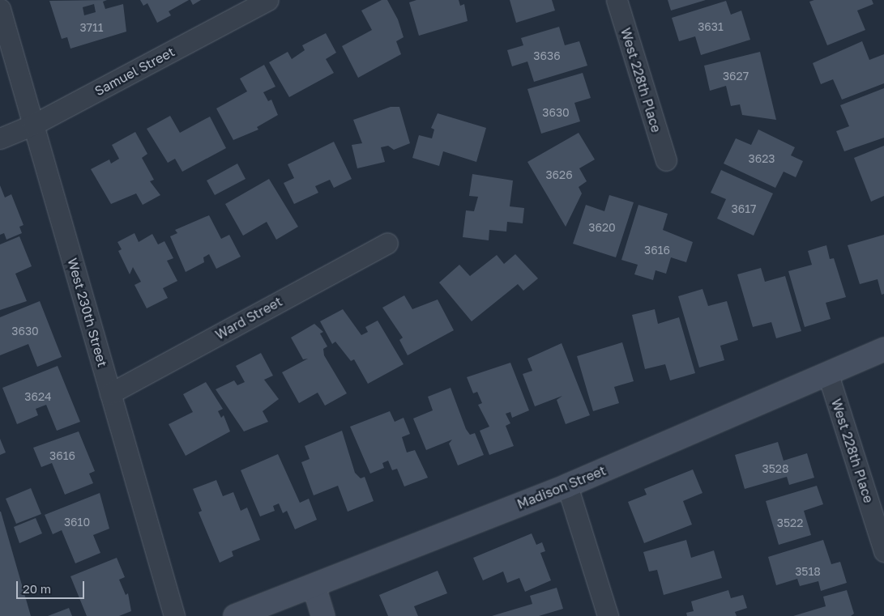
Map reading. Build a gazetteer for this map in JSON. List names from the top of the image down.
{
  "streets": {
    "street": [
      "Samuel Street",
      "West 228th Place",
      "West 230th Street",
      "Ward Street",
      "Madison Street"
    ]
  },
  "crossings": [
    ["Samuel Street", "West 230th Street"],
    ["West 228th Place", "Madison Street"],
    ["West 230th Street", "Ward Street"]
  ],
  "house_numbers": [
    "3631",
    "3711",
    "3636",
    "3627",
    "3630",
    "3623",
    "3626",
    "3617",
    "3620",
    "3616",
    "3630",
    "3624",
    "3616",
    "3528",
    "3610",
    "3522",
    "3518"
  ],
  "scale_bar": "20 m"
}
